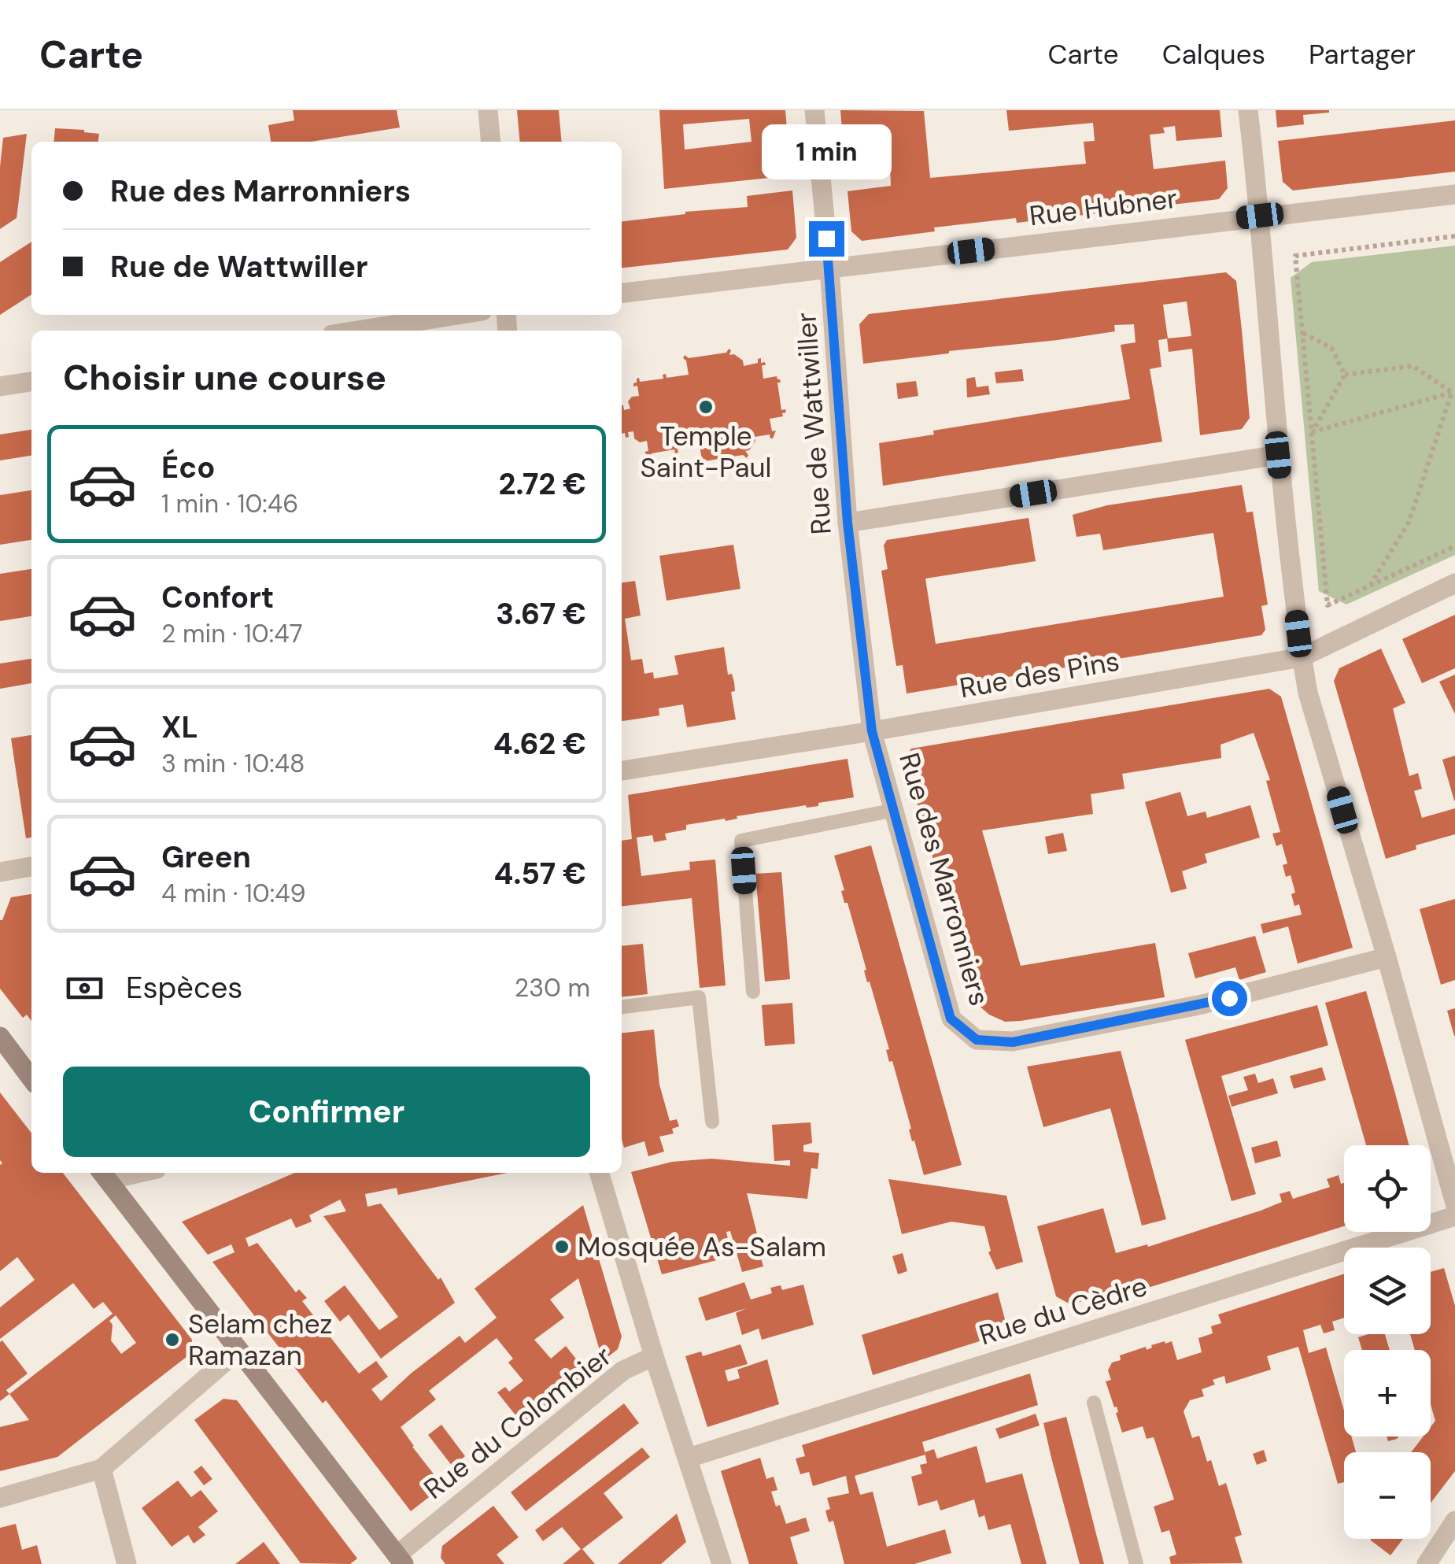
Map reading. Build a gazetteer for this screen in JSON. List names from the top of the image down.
{
  "streets": {
    "street": [
      "Rue Hubner",
      "Rue de Wattwiller",
      "Rue des Pins",
      "Rue des Marronniers",
      "Rue du Cèdre",
      "Rue du Colombier"
    ]
  },
  "crossings": [
    ["Rue Hubner", "Rue de Wattwiller"],
    ["Rue de Wattwiller", "Rue des Pins"],
    ["Rue de Wattwiller", "Rue des Marronniers"],
    ["Rue des Pins", "Rue des Marronniers"],
    ["Rue du Cèdre", "Rue du Colombier"]
  ],
  "places": ["Temple Saint-Paul", "Mosquée As-Salam", "Selam chez Ramazan"],
  "page": {
    "header": "Carte",
    "nav": ["Carte", "Calques", "Partager"],
    "bubble": "1 min",
    "banner": ["Rue des Marronniers", "Rue de Wattwiller"],
    "heading": "Choisir une course",
    "list": [
      {
        "name": "Éco",
        "note": "1 min · 10:46",
        "value": "2.72 €"
      },
      {
        "name": "Confort",
        "note": "2 min · 10:47",
        "value": "3.67 €"
      },
      {
        "name": "XL",
        "note": "3 min · 10:48",
        "value": "4.62 €"
      },
      {
        "name": "Green",
        "note": "4 min · 10:49",
        "value": "4.57 €"
      }
    ],
    "pay": ["Espèces", "230 m"],
    "buttons": "Confirmer",
    "map_buttons": ["+", "−"]
  }
}
